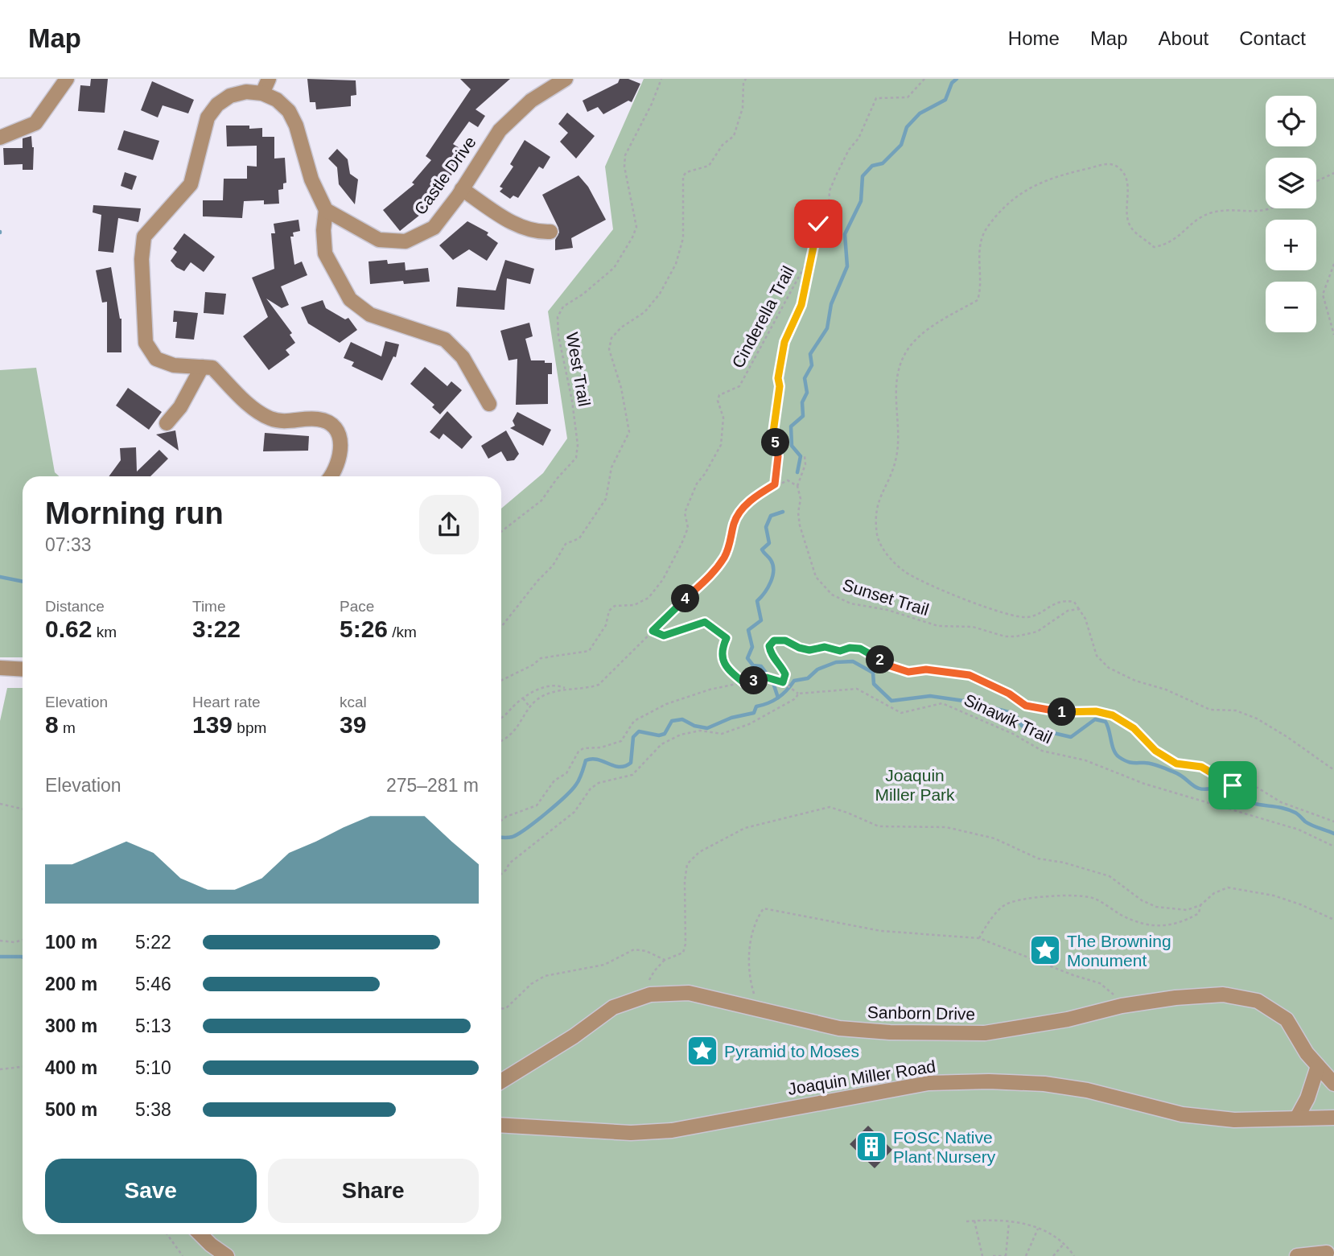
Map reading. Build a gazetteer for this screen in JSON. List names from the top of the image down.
{
  "streets": {
    "street": ["Castle Drive", "Sanborn Drive", "Joaquin Miller Road"],
    "path": [
      "Cinderella Trail",
      "West Trail",
      "Sunset Trail",
      "Sinawik Trail"
    ]
  },
  "parks": ["Joaquin Miller Park"],
  "places": {
    "place": ["The Browning Monument", "Pyramid to Moses"],
    "building": ["FOSC Native Plant Nursery"]
  },
  "page": {
    "header": "Map",
    "nav": [
      "Home",
      "Map",
      "About",
      "Contact"
    ],
    "map_buttons": ["+", "−"],
    "pins": [
      "5",
      "4",
      "2",
      "3",
      "1"
    ],
    "heading": ["Morning run", "07:33"],
    "stats": [
      ["Distance", "0.62 km"],
      ["Time", "3:22"],
      ["Pace", "5:26 /km"],
      ["Elevation", "8 m"],
      ["Heart rate", "139 bpm"],
      ["kcal", "39"]
    ],
    "chart": ["Elevation", "275–281 m"],
    "list": [
      {
        "name": "100 m",
        "note": "5:22"
      },
      {
        "name": "200 m",
        "note": "5:46"
      },
      {
        "name": "300 m",
        "note": "5:13"
      },
      {
        "name": "400 m",
        "note": "5:10"
      },
      {
        "name": "500 m",
        "note": "5:38"
      }
    ],
    "buttons": ["Save", "Share"]
  }
}
